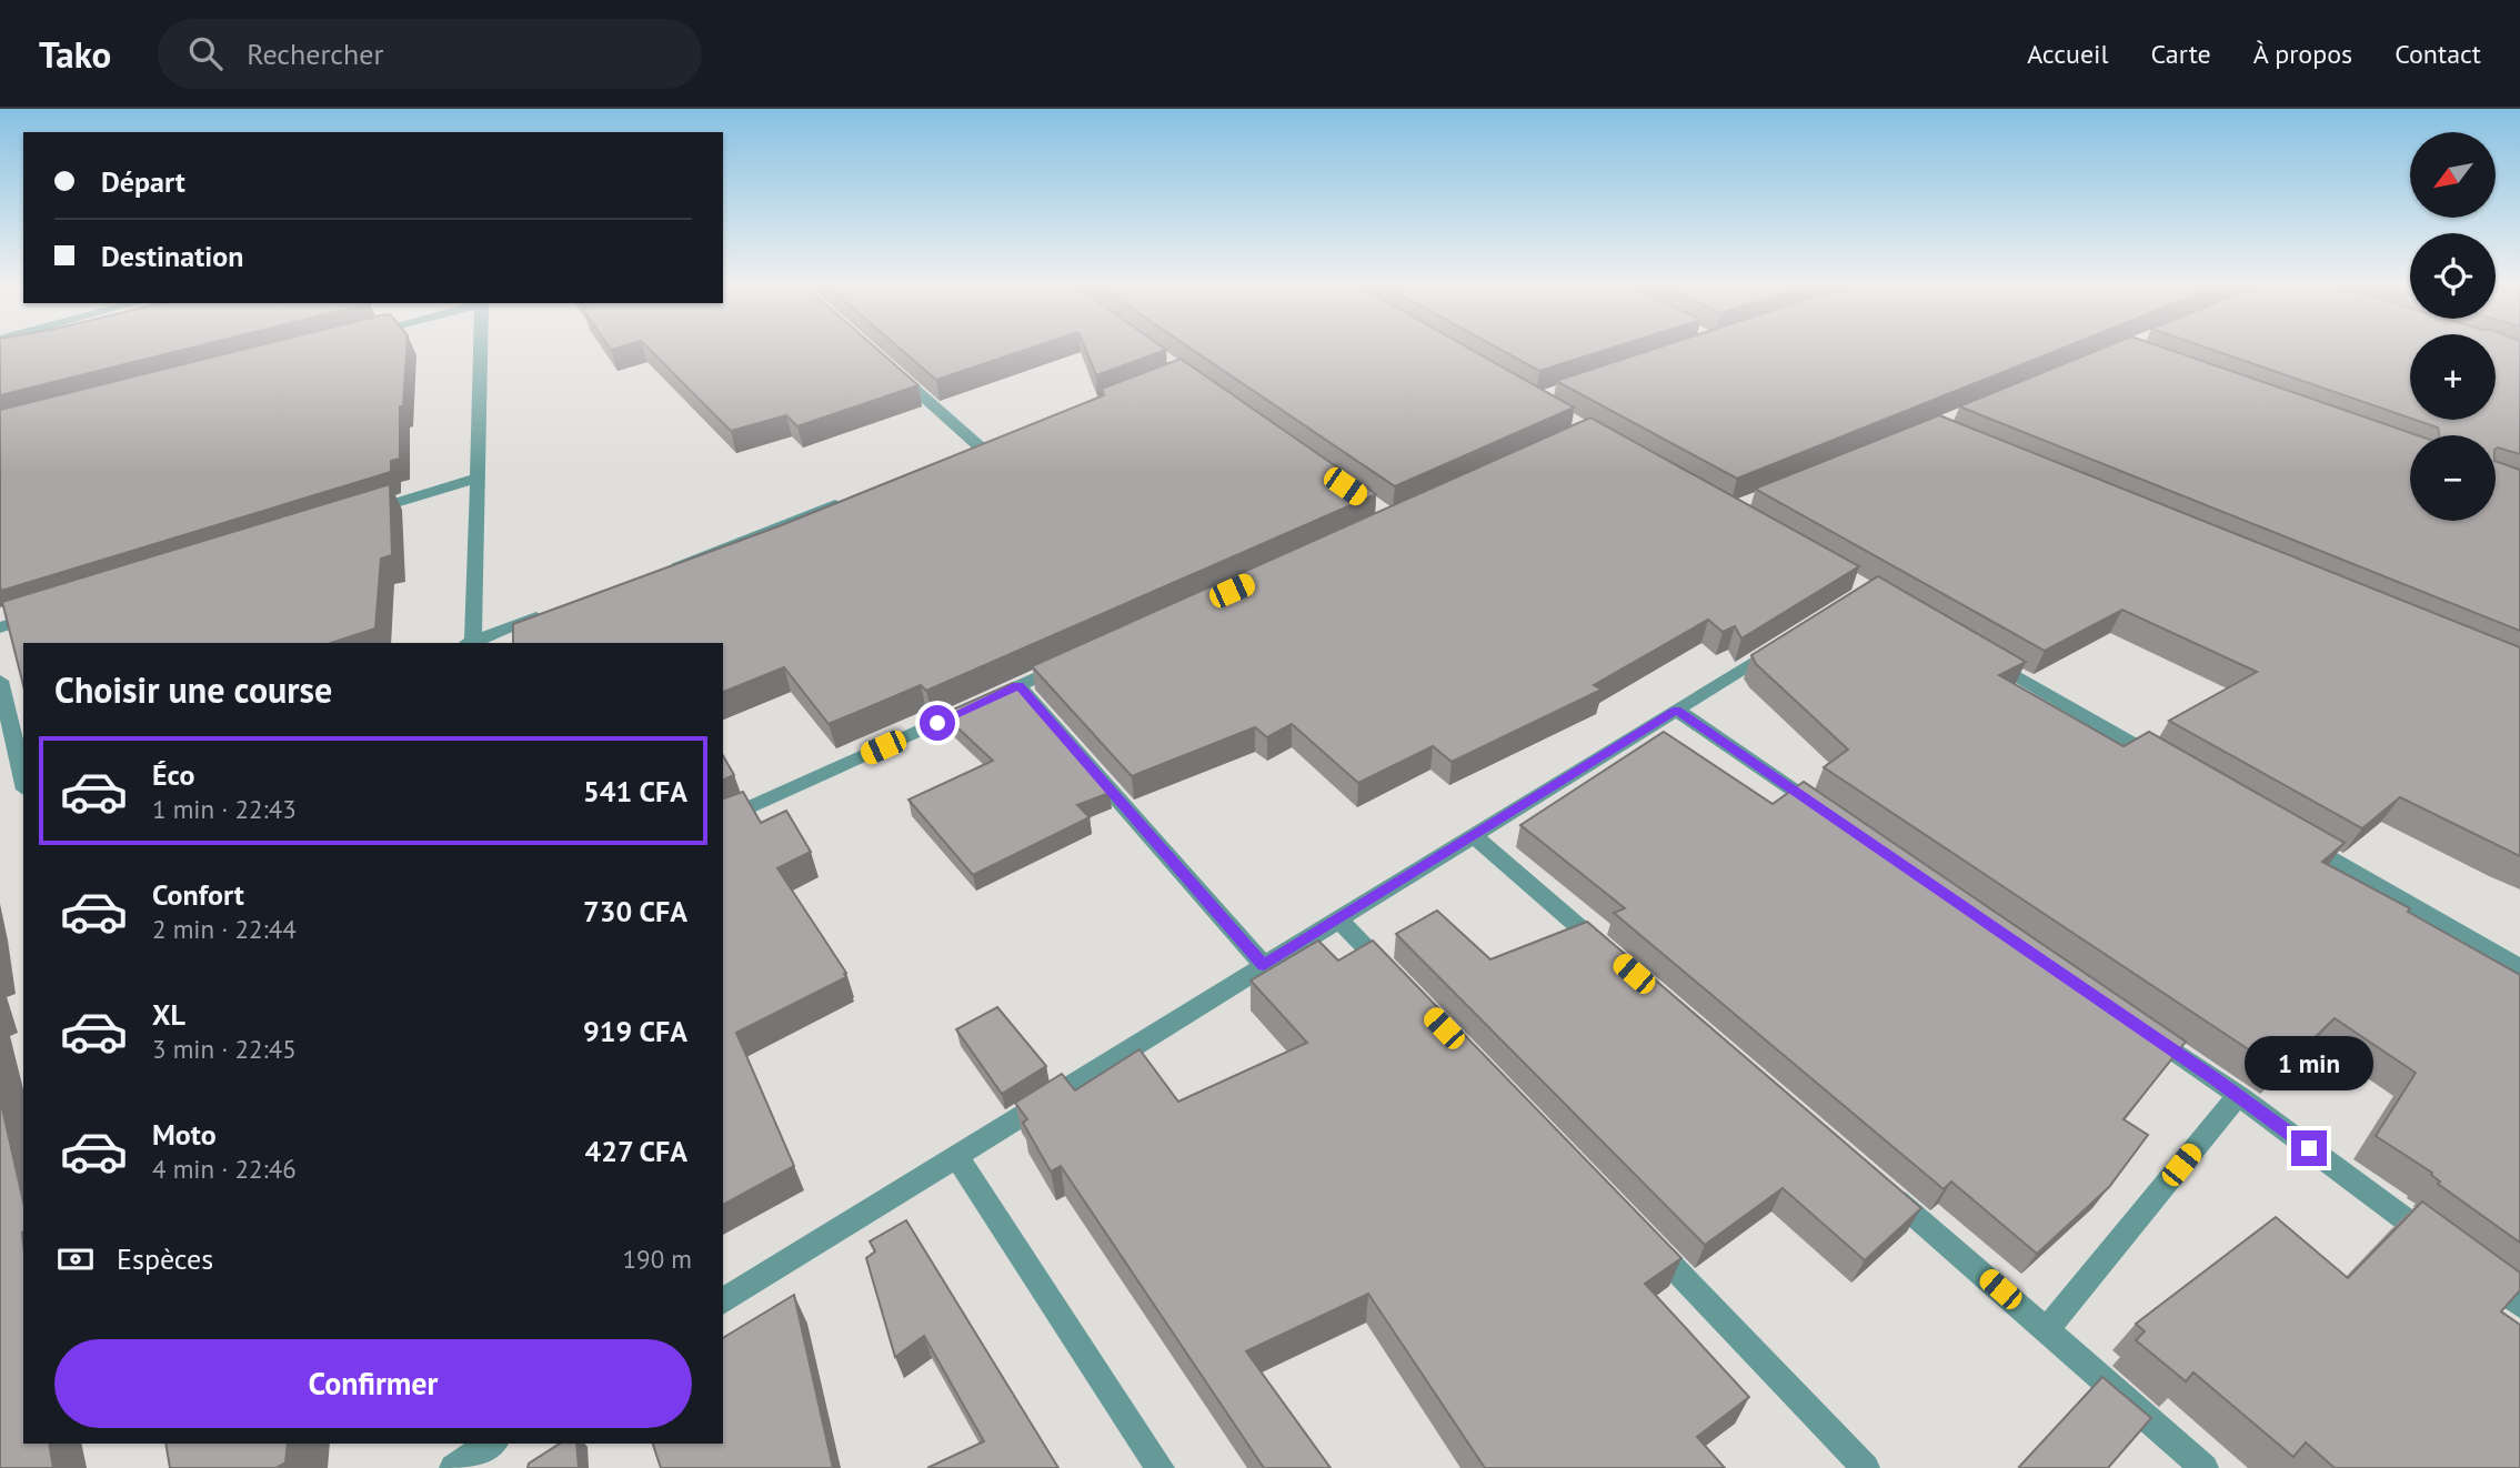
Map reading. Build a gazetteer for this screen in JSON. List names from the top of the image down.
{
  "north": "bottom left",
  "page": {
    "header": "Tako",
    "search": "Rechercher",
    "nav": [
      "Accueil",
      "Carte",
      "À propos",
      "Contact"
    ],
    "map_buttons": ["+", "−"],
    "banner": ["Départ", "Destination"],
    "heading": "Choisir une course",
    "list": [
      {
        "name": "Éco",
        "note": "1 min · 22:43",
        "value": "541 CFA"
      },
      {
        "name": "Confort",
        "note": "2 min · 22:44",
        "value": "730 CFA"
      },
      {
        "name": "XL",
        "note": "3 min · 22:45",
        "value": "919 CFA"
      },
      {
        "name": "Moto",
        "note": "4 min · 22:46",
        "value": "427 CFA"
      }
    ],
    "bubble": "1 min",
    "pay": ["Espèces", "190 m"],
    "buttons": "Confirmer"
  }
}
